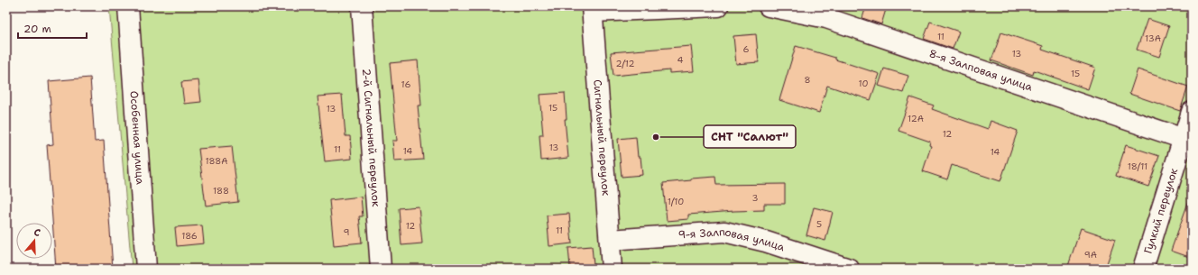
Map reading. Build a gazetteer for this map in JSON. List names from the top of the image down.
{
  "streets": {
    "street": [
      "8-я Залповая улица",
      "Особенная улица",
      "2-й Сигнальный переулок",
      "Сигнальный переулок",
      "Гулкий переулок",
      "9-я Залповая улица"
    ]
  },
  "crossings": [
    ["8-я Залповая улица", "Гулкий переулок"],
    ["Сигнальный переулок", "9-я Залповая улица"]
  ],
  "places": ["СНТ \"Салют\""],
  "house_numbers": [
    "11",
    "13А",
    "6",
    "13",
    "4",
    "2/12",
    "15",
    "8",
    "10",
    "16",
    "15",
    "13",
    "12А",
    "12",
    "13",
    "11",
    "14",
    "14",
    "188А",
    "18/11",
    "188",
    "3",
    "1/10",
    "5",
    "12",
    "11",
    "9",
    "186",
    "9А"
  ],
  "scale_bar": "20 m",
  "north": "top"
}
